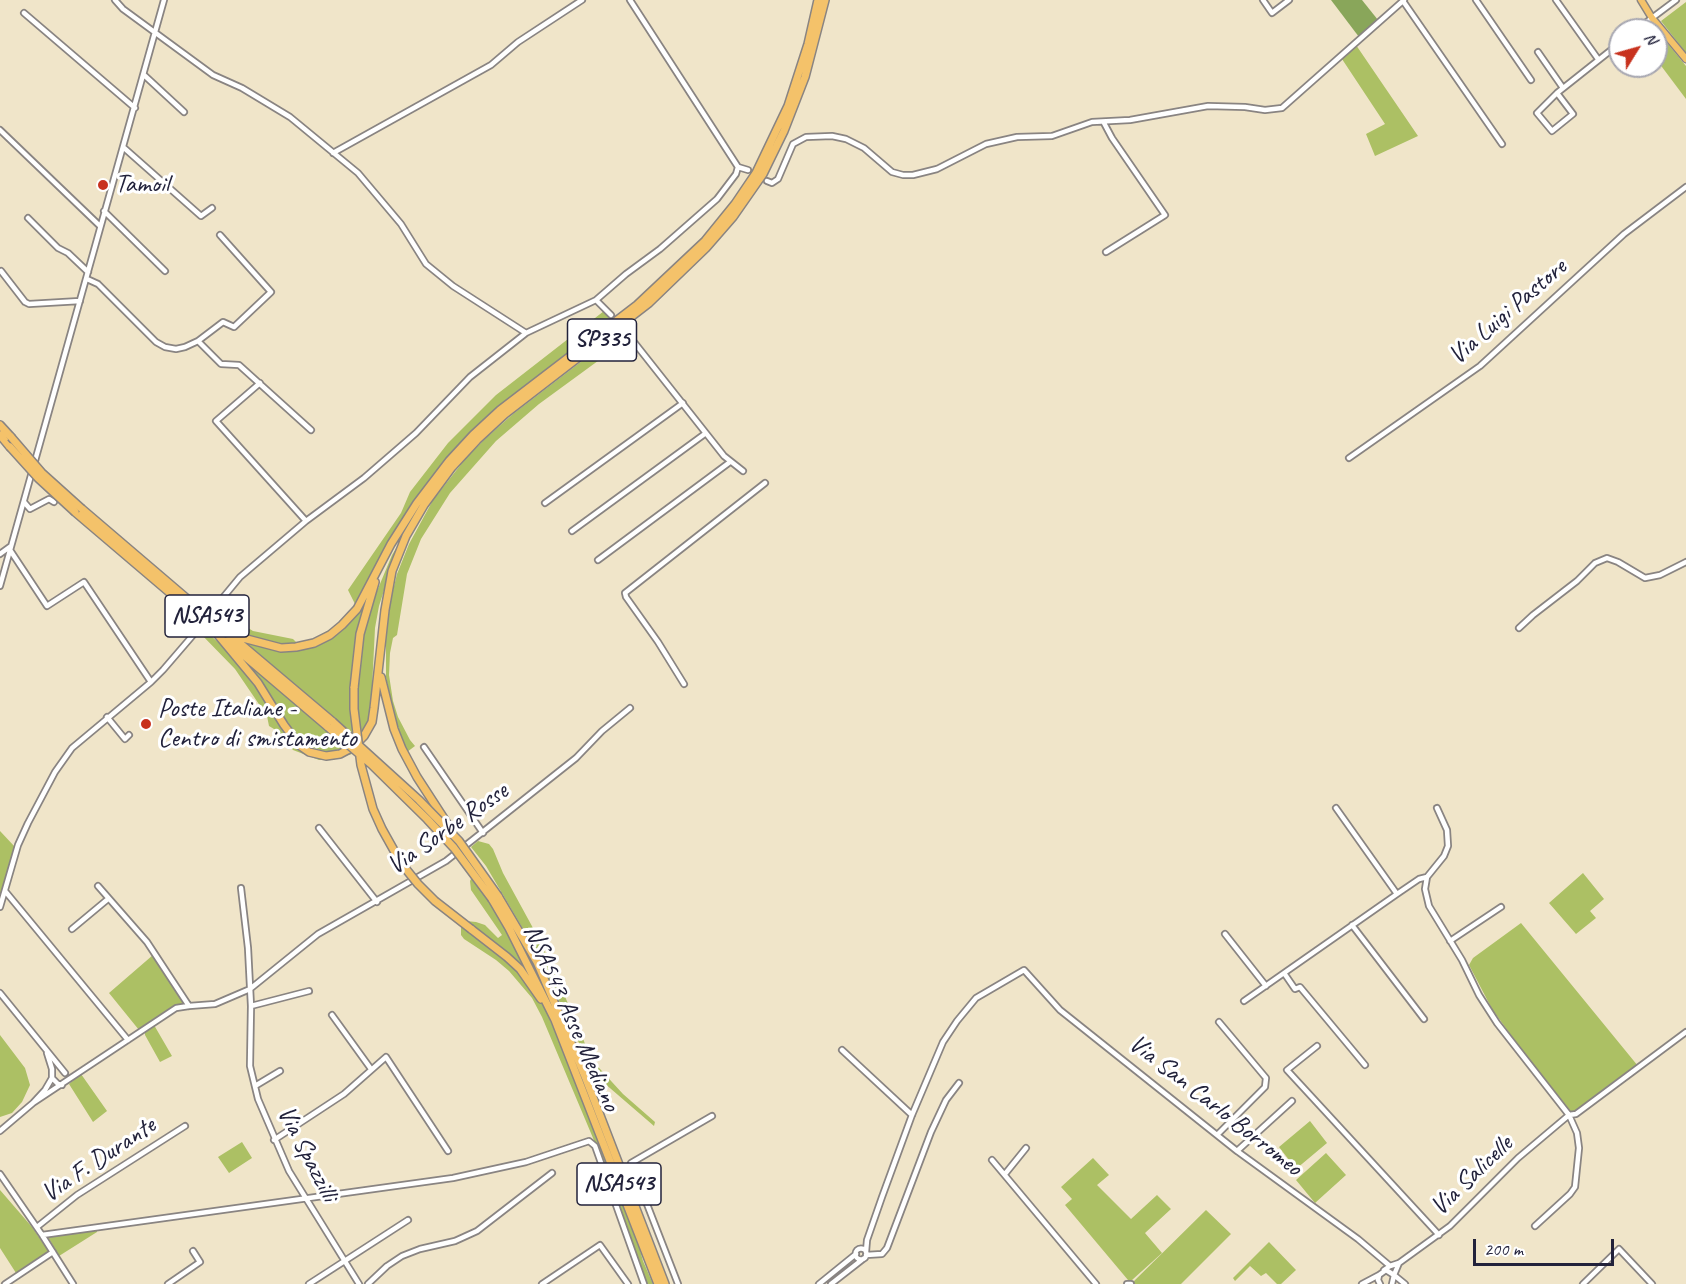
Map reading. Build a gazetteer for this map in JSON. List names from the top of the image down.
{
  "streets": {
    "highway": ["SP335", "NSA543", "NSA543 Asse Mediano"],
    "street": [
      "Via Luigi Pastore",
      "Via Sorbe Rosse",
      "Via San Carlo Borromeo",
      "Via Spazzilli",
      "Via F. Durante",
      "Via Salicelle"
    ]
  },
  "crossings": [
    ["SP335", "NSA543"],
    ["NSA543", "NSA543 Asse Mediano"]
  ],
  "places": ["Tamoil", "Poste Italiane - Centro di smistamento"],
  "scale_bar": "200 m",
  "north": "top right"
}
